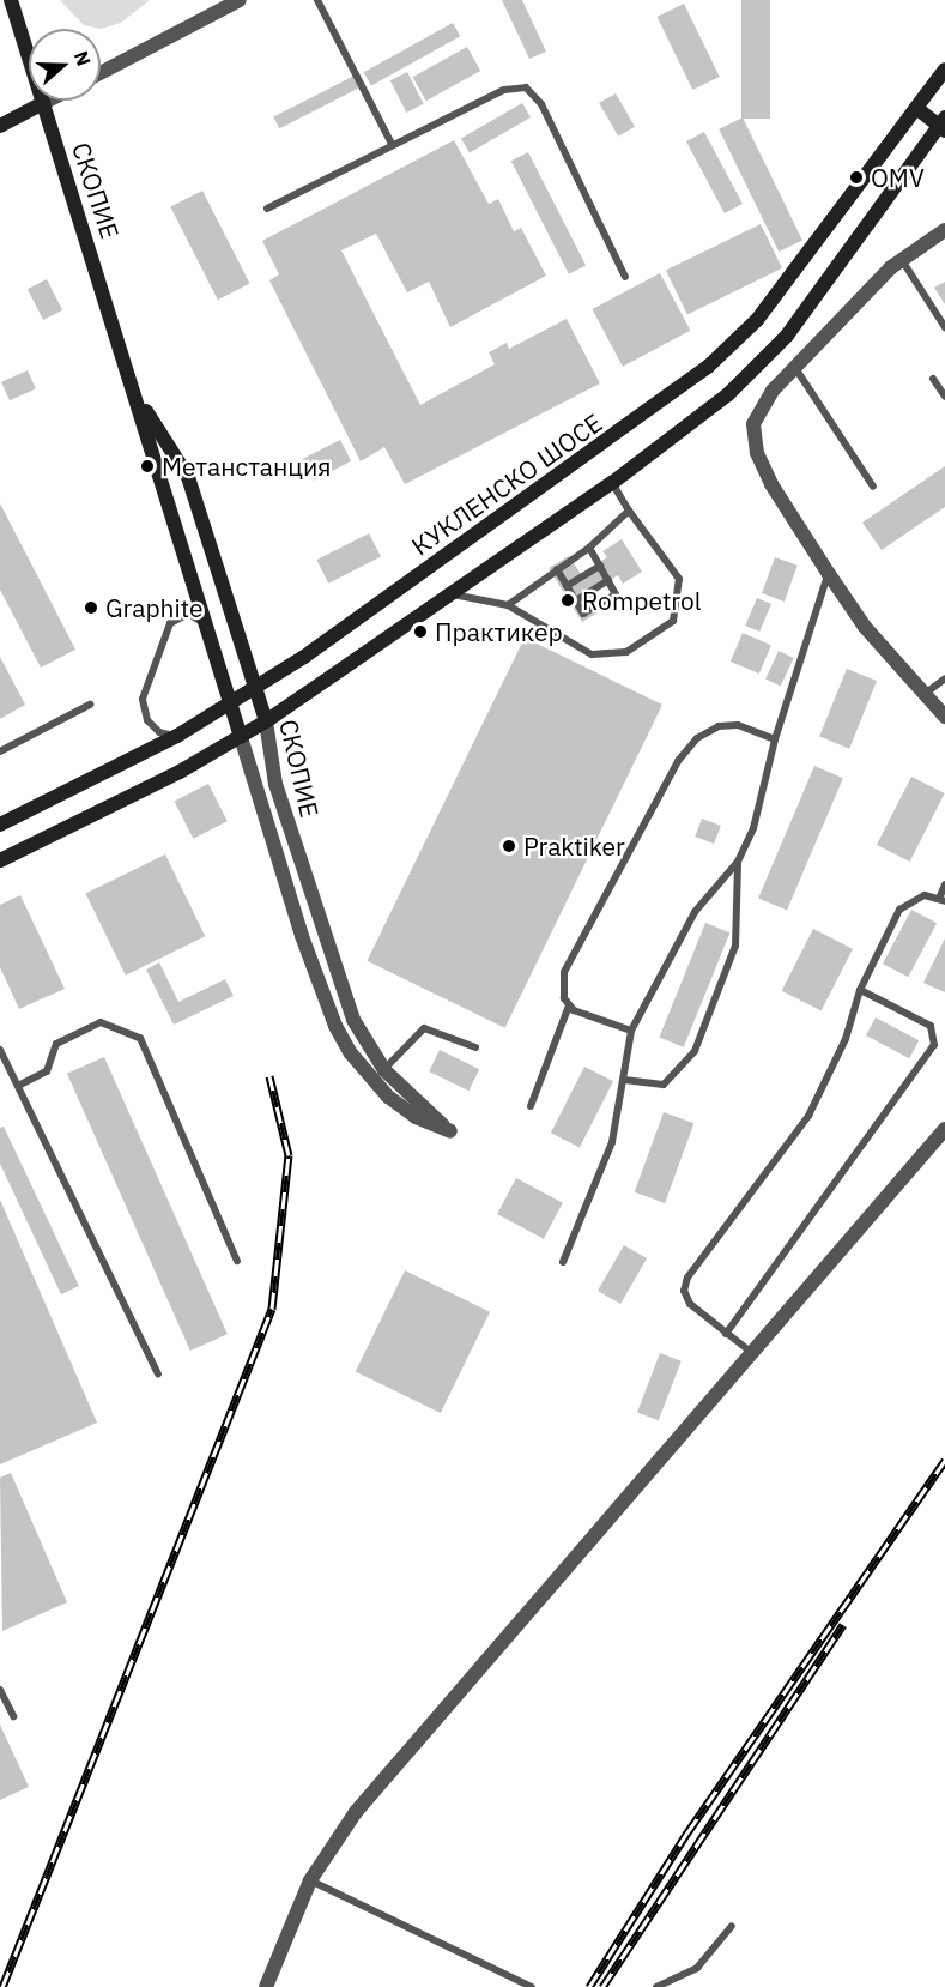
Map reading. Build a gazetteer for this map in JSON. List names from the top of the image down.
{
  "streets": {
    "main road": ["СКОПИЕ", "КУКЛЕНСКО ШОСЕ"]
  },
  "crossings": [
    ["СКОПИЕ", "КУКЛЕНСКО ШОСЕ"]
  ],
  "places": [
    "OMV",
    "Метанстанция",
    "Rompetrol",
    "Graphite",
    "Практикер",
    "Praktiker"
  ],
  "north": "right"
}
